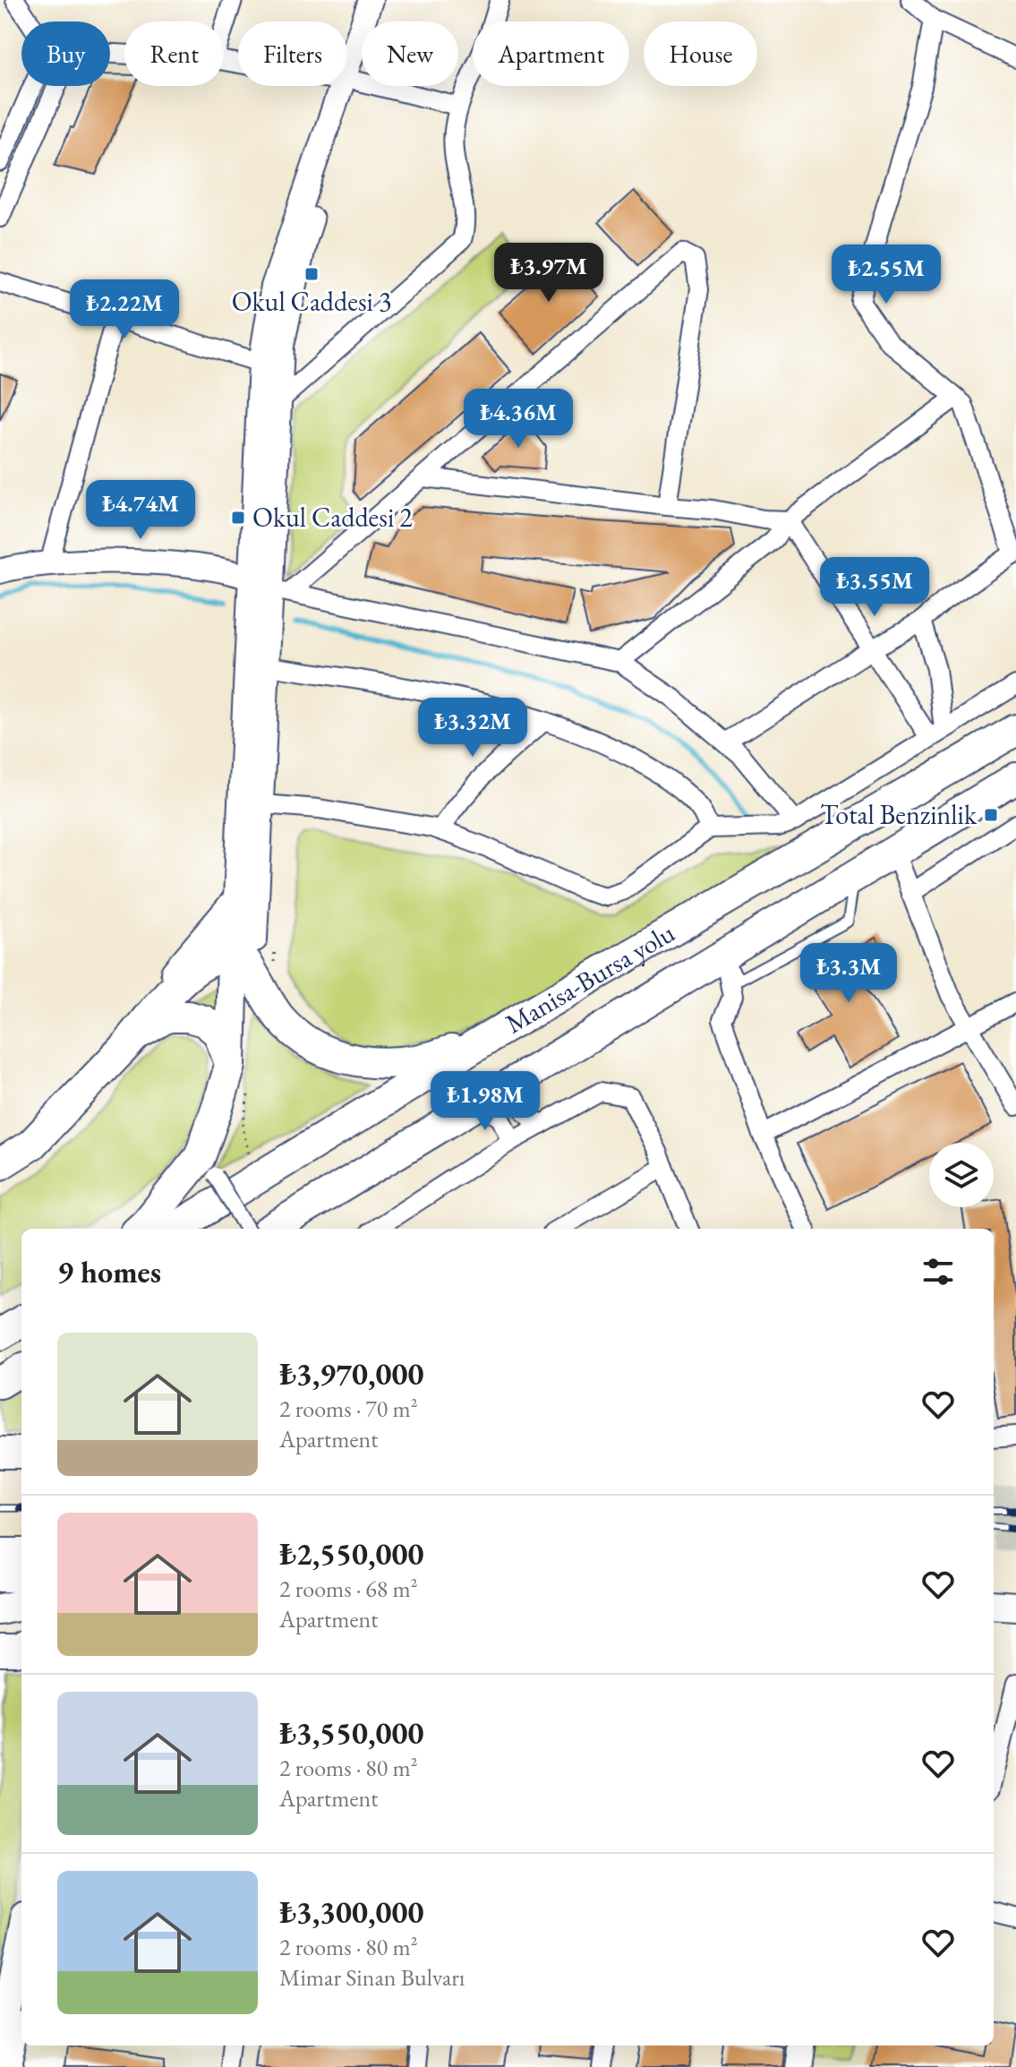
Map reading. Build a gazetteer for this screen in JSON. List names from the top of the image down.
{
  "streets": {
    "highway": ["Manisa-Bursa yolu"]
  },
  "places": {
    "transit": ["Okul Caddesi 3", "Okul Caddesi 2", "Total Benzinlik"]
  },
  "page": {
    "chip": [
      "Buy",
      "Rent",
      "Filters",
      "New",
      "Apartment",
      "House"
    ],
    "price": [
      "₺3.97M",
      "₺2.55M",
      "₺2.22M",
      "₺4.36M",
      "₺4.74M",
      "₺3.55M",
      "₺3.32M",
      "₺3.3M",
      "₺1.98M"
    ],
    "heading": "9 homes",
    "list": [
      {
        "name": "₺3,970,000",
        "note": "2 rooms · 70 m² · Apartment"
      },
      {
        "name": "₺2,550,000",
        "note": "2 rooms · 68 m² · Apartment"
      },
      {
        "name": "₺3,550,000",
        "note": "2 rooms · 80 m² · Apartment"
      },
      {
        "name": "₺3,300,000",
        "note": "2 rooms · 80 m² · Mimar Sinan Bulvarı"
      }
    ]
  }
}
